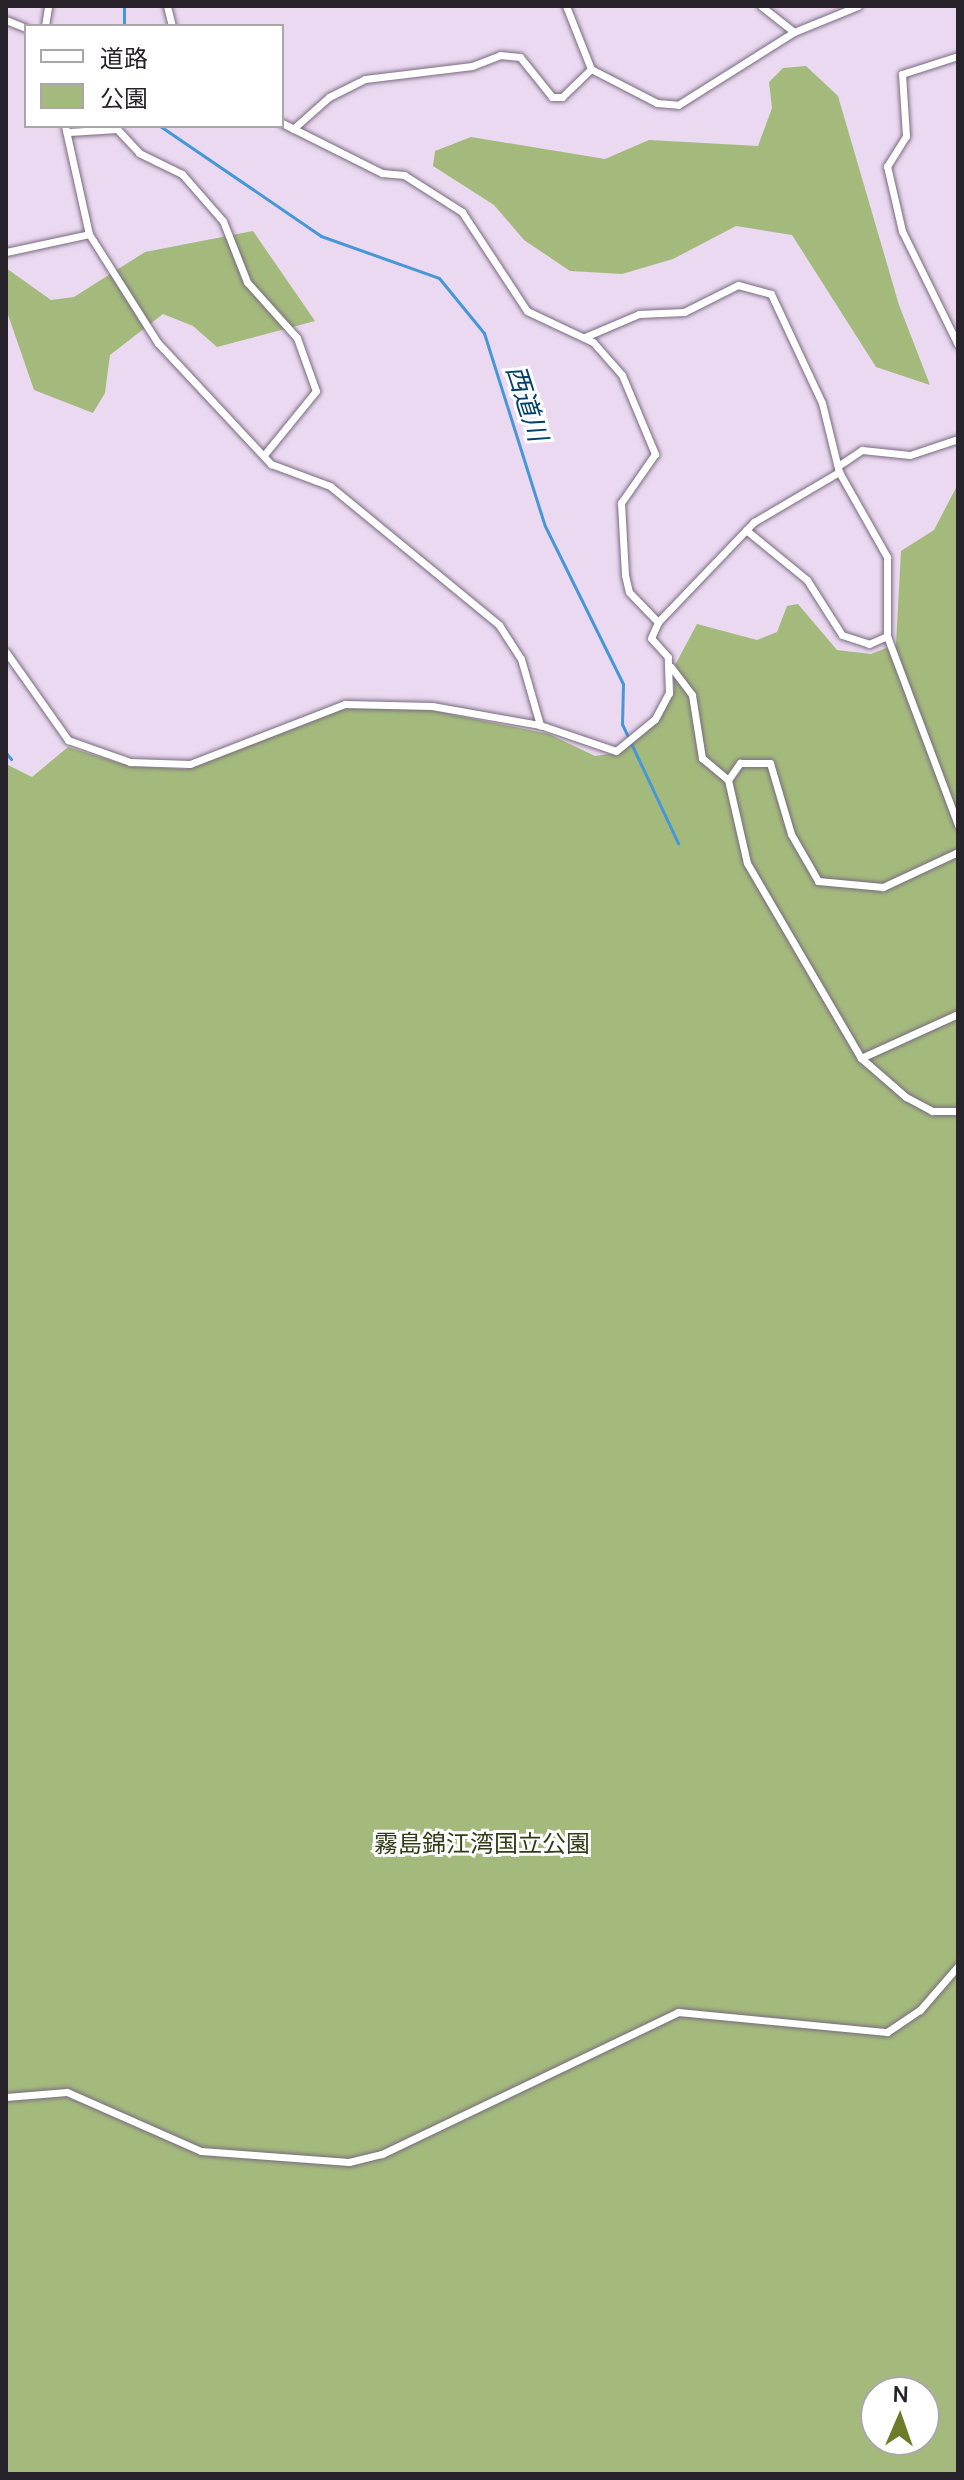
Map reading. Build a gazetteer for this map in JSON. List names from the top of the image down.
{
  "water": ["西道川"],
  "parks": ["霧島錦江湾国立公園"],
  "legend": ["道路", "公園"],
  "north": "top"
}
